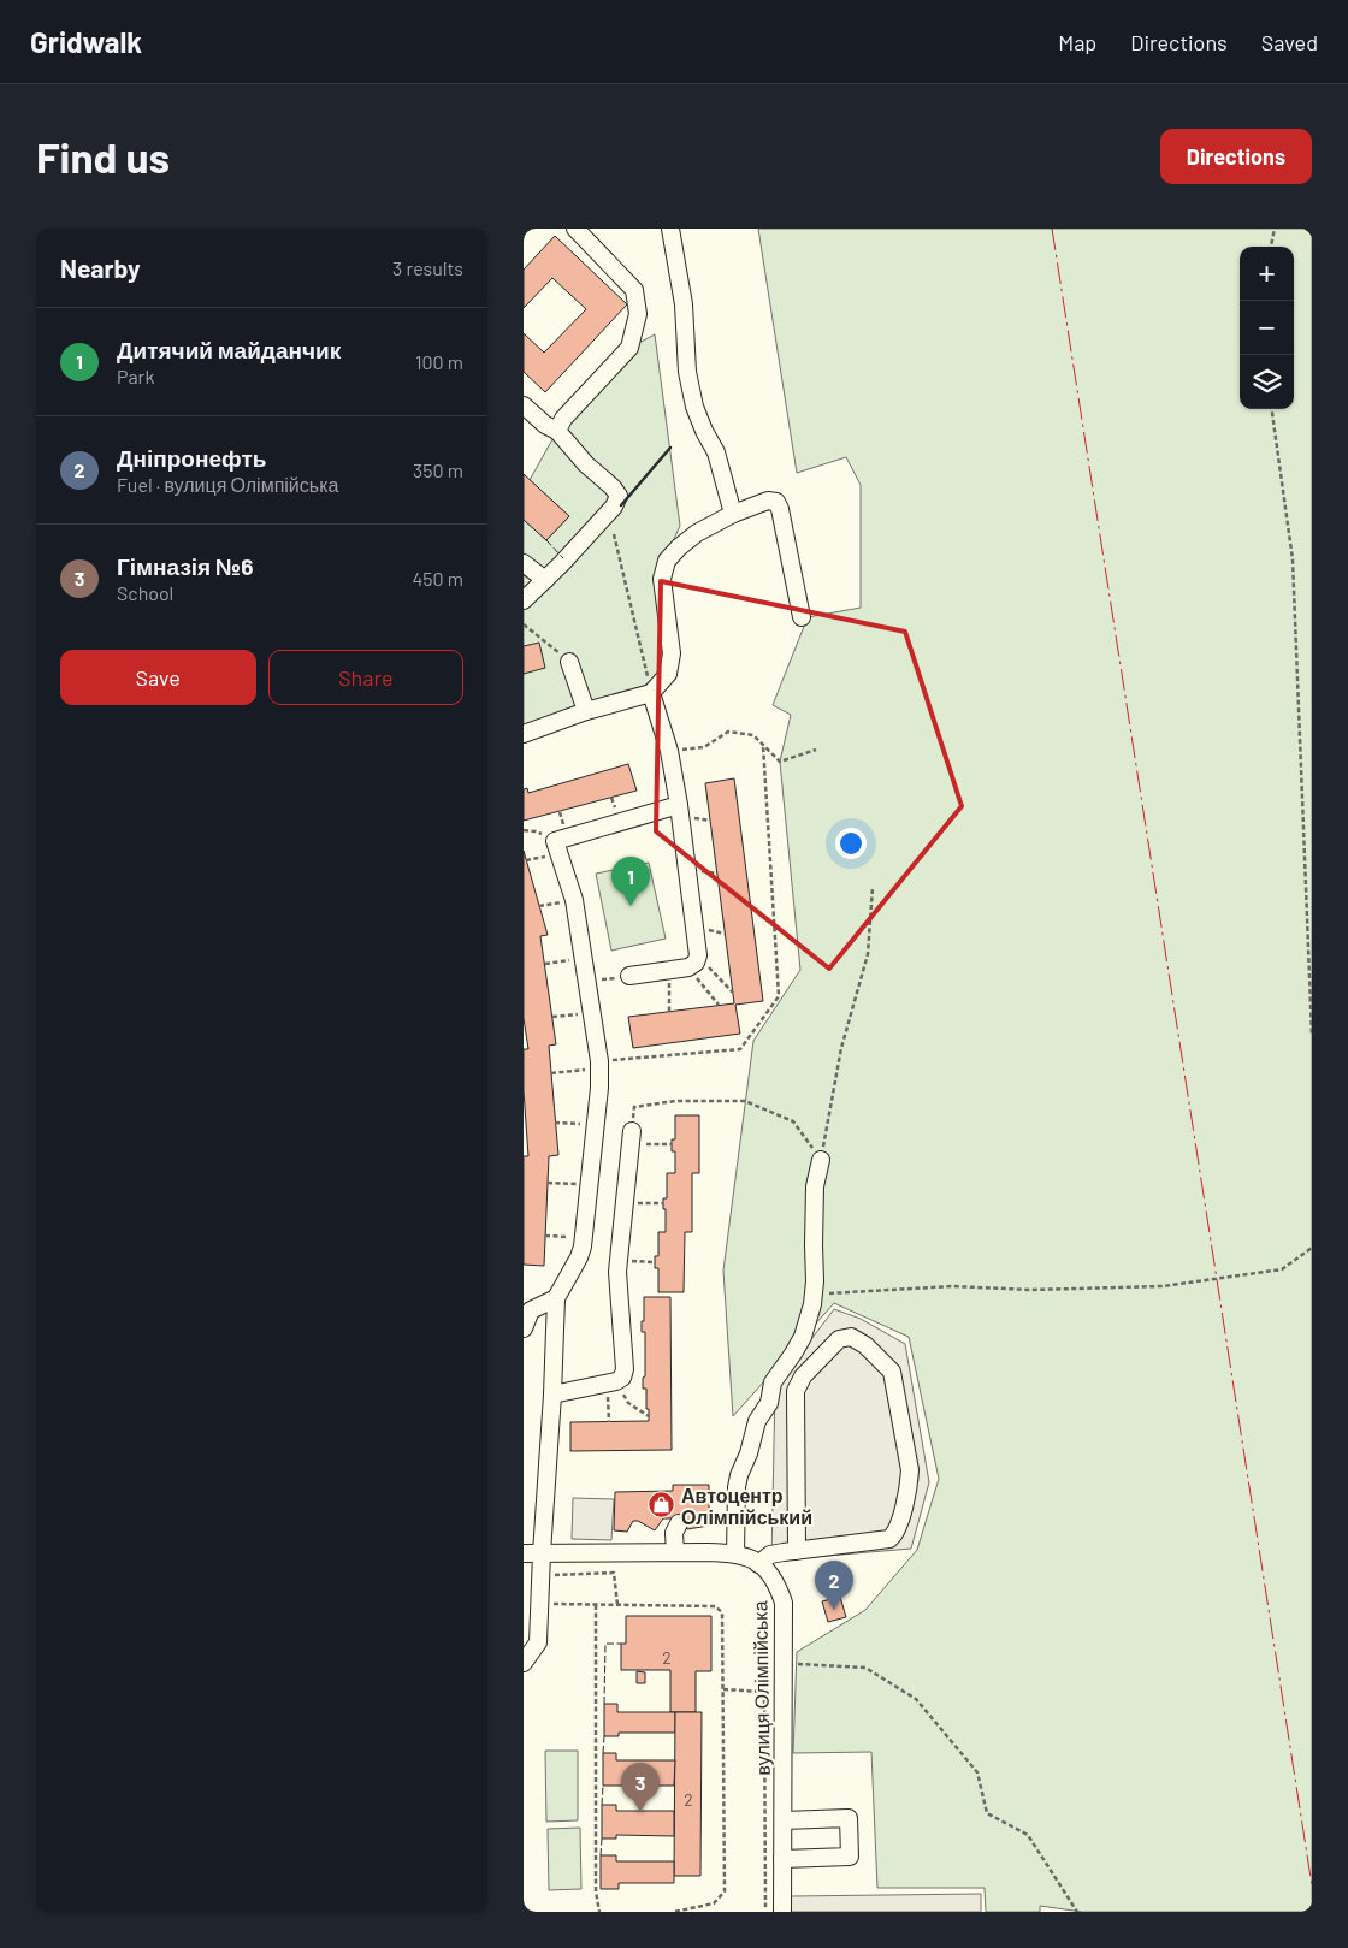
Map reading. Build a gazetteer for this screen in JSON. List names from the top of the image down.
{
  "streets": {
    "street": ["вулиця Олімпійська"]
  },
  "places": {
    "shop": ["Автоцентр Олімпійський"]
  },
  "house_numbers": ["2", "2"],
  "page": {
    "header": "Gridwalk",
    "nav": ["Map", "Directions", "Saved"],
    "buttons": [
      "Directions",
      ["Save", "Share"]
    ],
    "title": "Find us",
    "heading": ["Nearby", "3 results"],
    "map_buttons": ["+", "−"],
    "list": [
      {
        "mark": "1",
        "name": "Дитячий майданчик",
        "note": "Park",
        "value": "100 m"
      },
      {
        "mark": "2",
        "name": "Дніпронефть",
        "note": "Fuel · вулиця Олімпійська",
        "value": "350 m"
      },
      {
        "mark": "3",
        "name": "Гімназія №6",
        "note": "School",
        "value": "450 m"
      }
    ],
    "pins": ["1", "2", "3"]
  }
}
